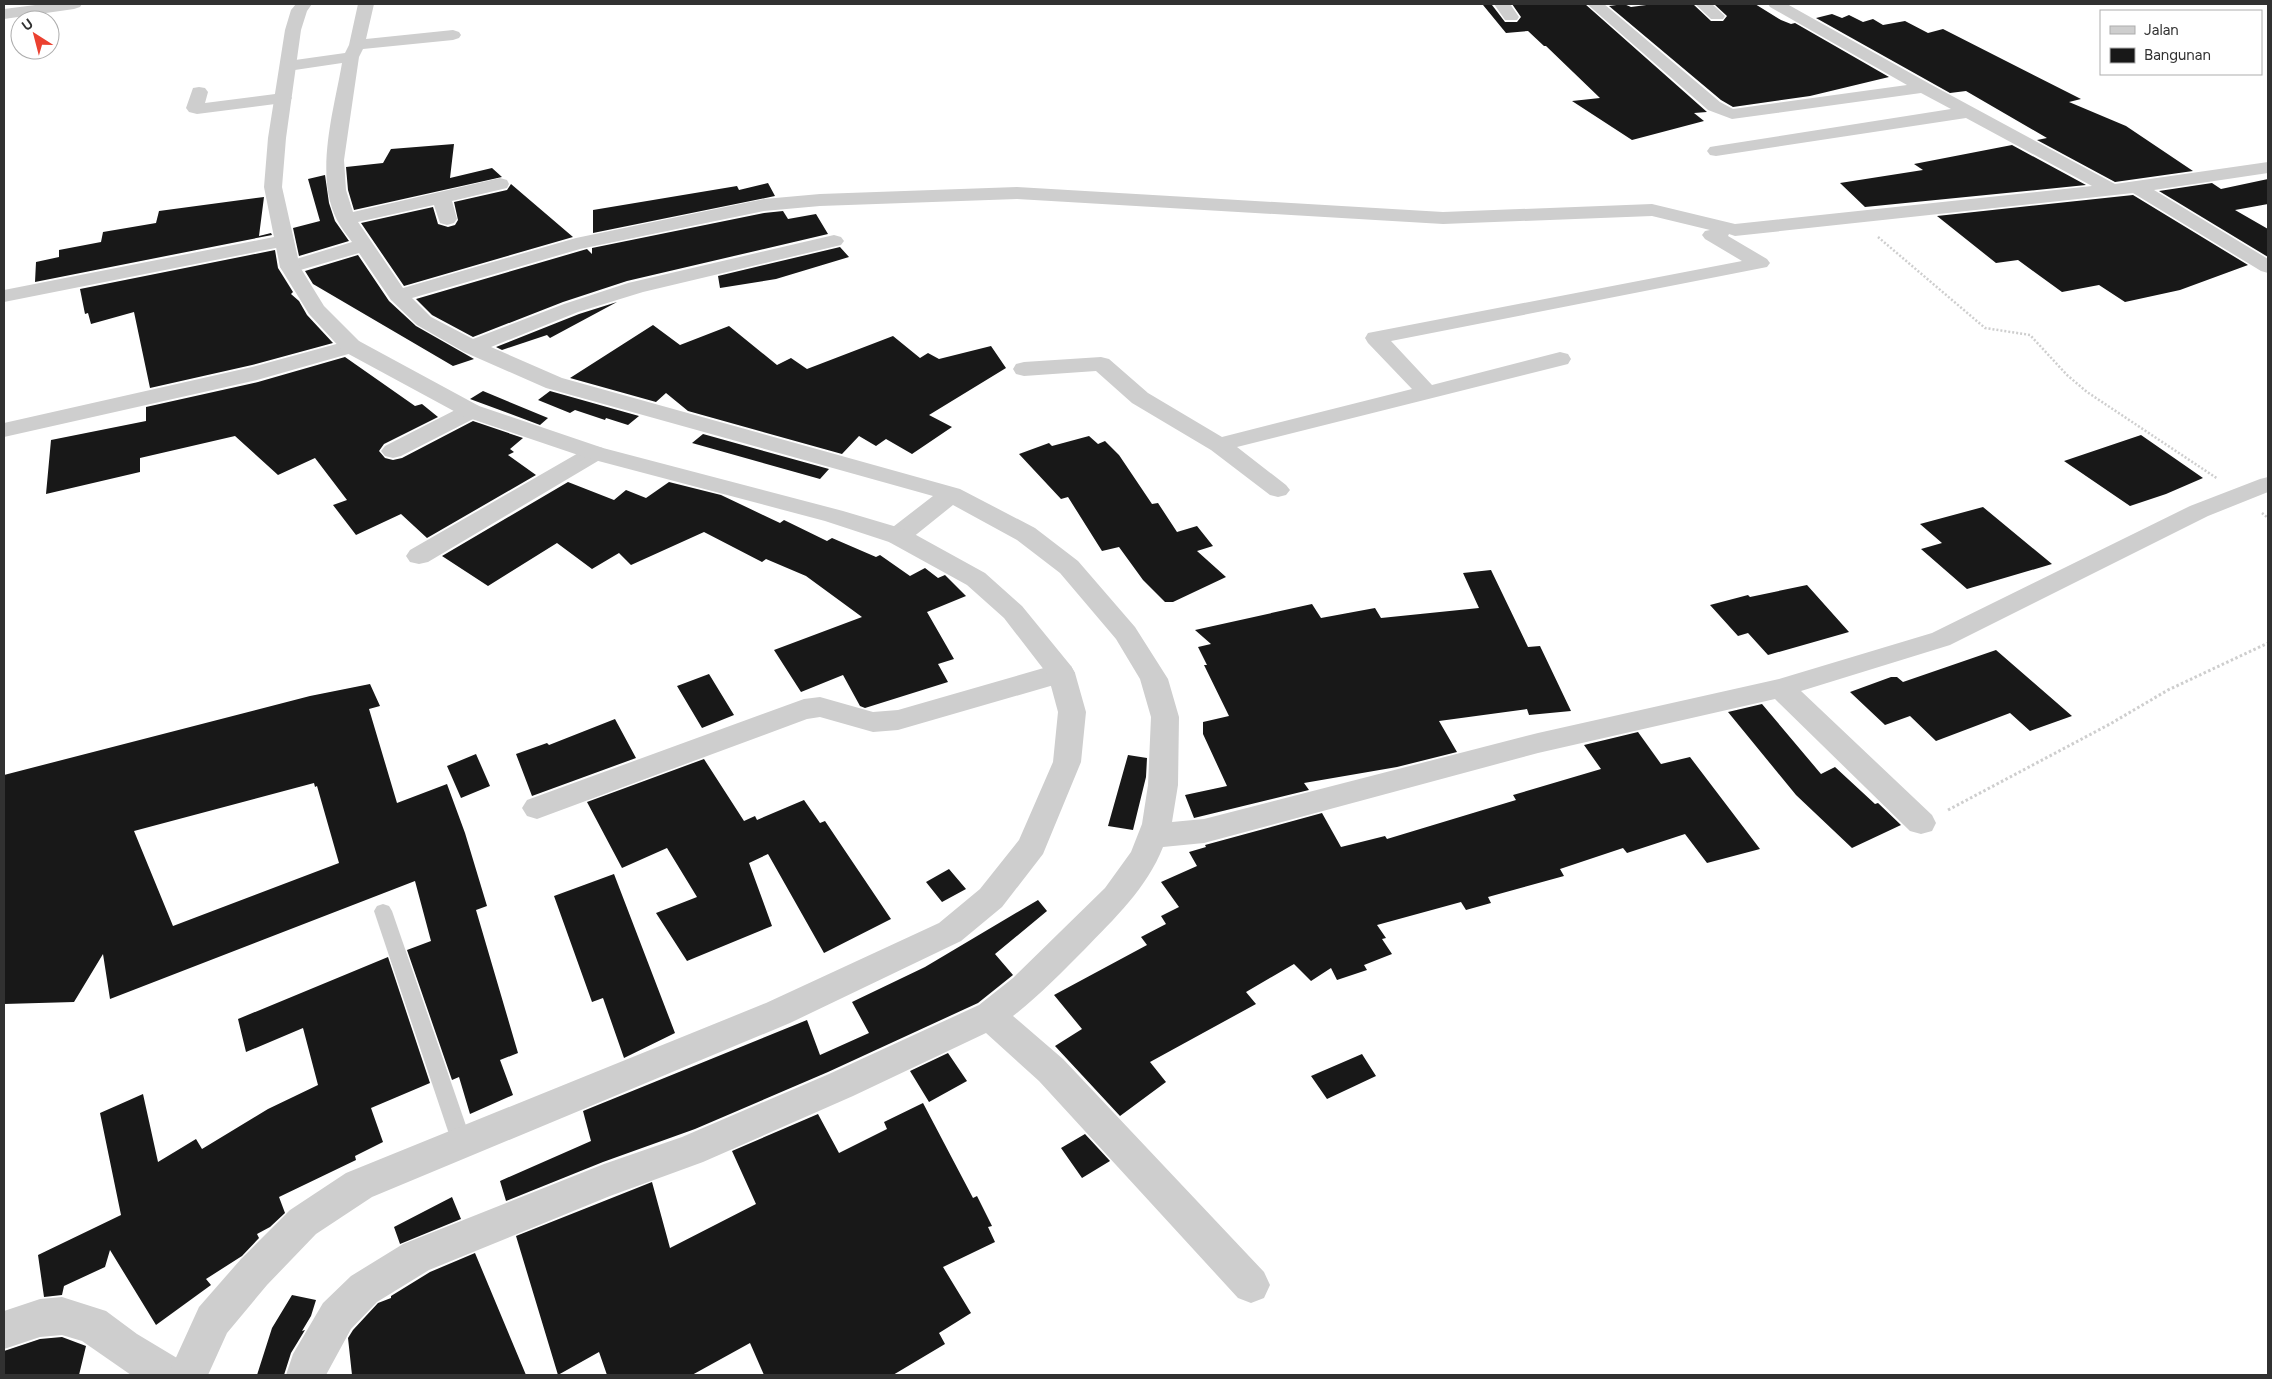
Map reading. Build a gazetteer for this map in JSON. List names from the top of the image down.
{
  "legend": ["Jalan", "Bangunan"],
  "north": "top left"
}
